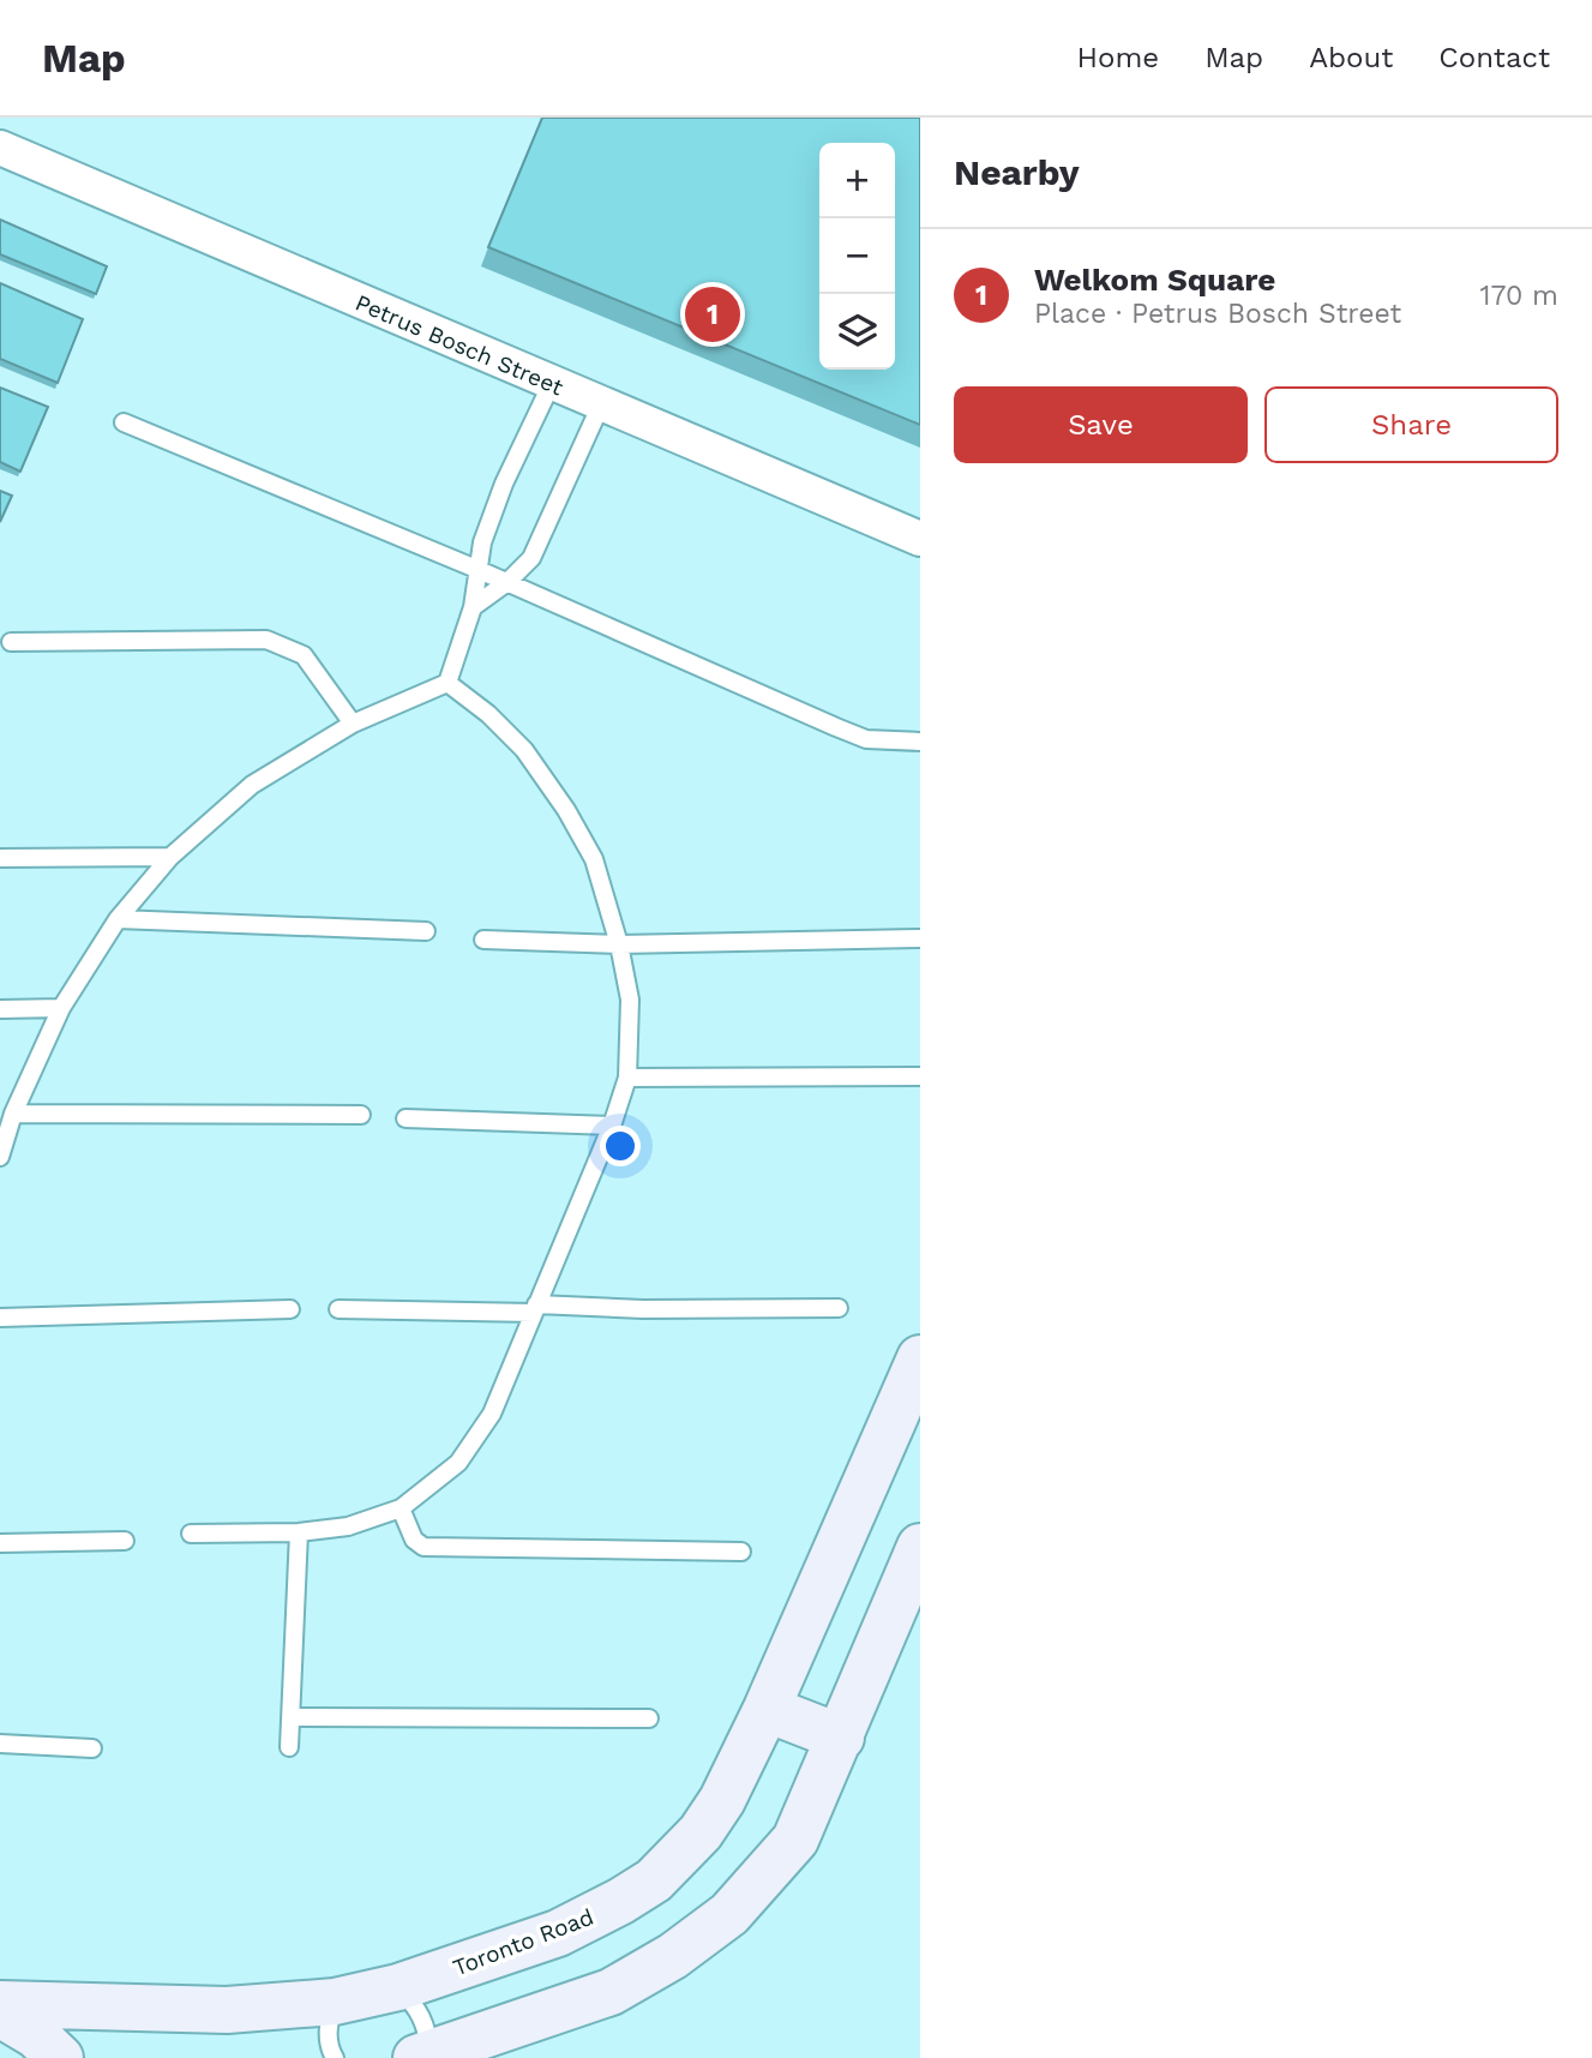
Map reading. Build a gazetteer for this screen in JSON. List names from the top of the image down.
{
  "streets": {
    "street": ["Petrus Bosch Street", "Toronto Road"]
  },
  "page": {
    "header": "Map",
    "nav": [
      "Home",
      "Map",
      "About",
      "Contact"
    ],
    "heading": "Nearby",
    "map_buttons": ["+", "−"],
    "list": [
      {
        "mark": "1",
        "name": "Welkom Square",
        "note": "Place · Petrus Bosch Street",
        "value": "170 m"
      }
    ],
    "pins": "1",
    "buttons": ["Save", "Share"]
  }
}
